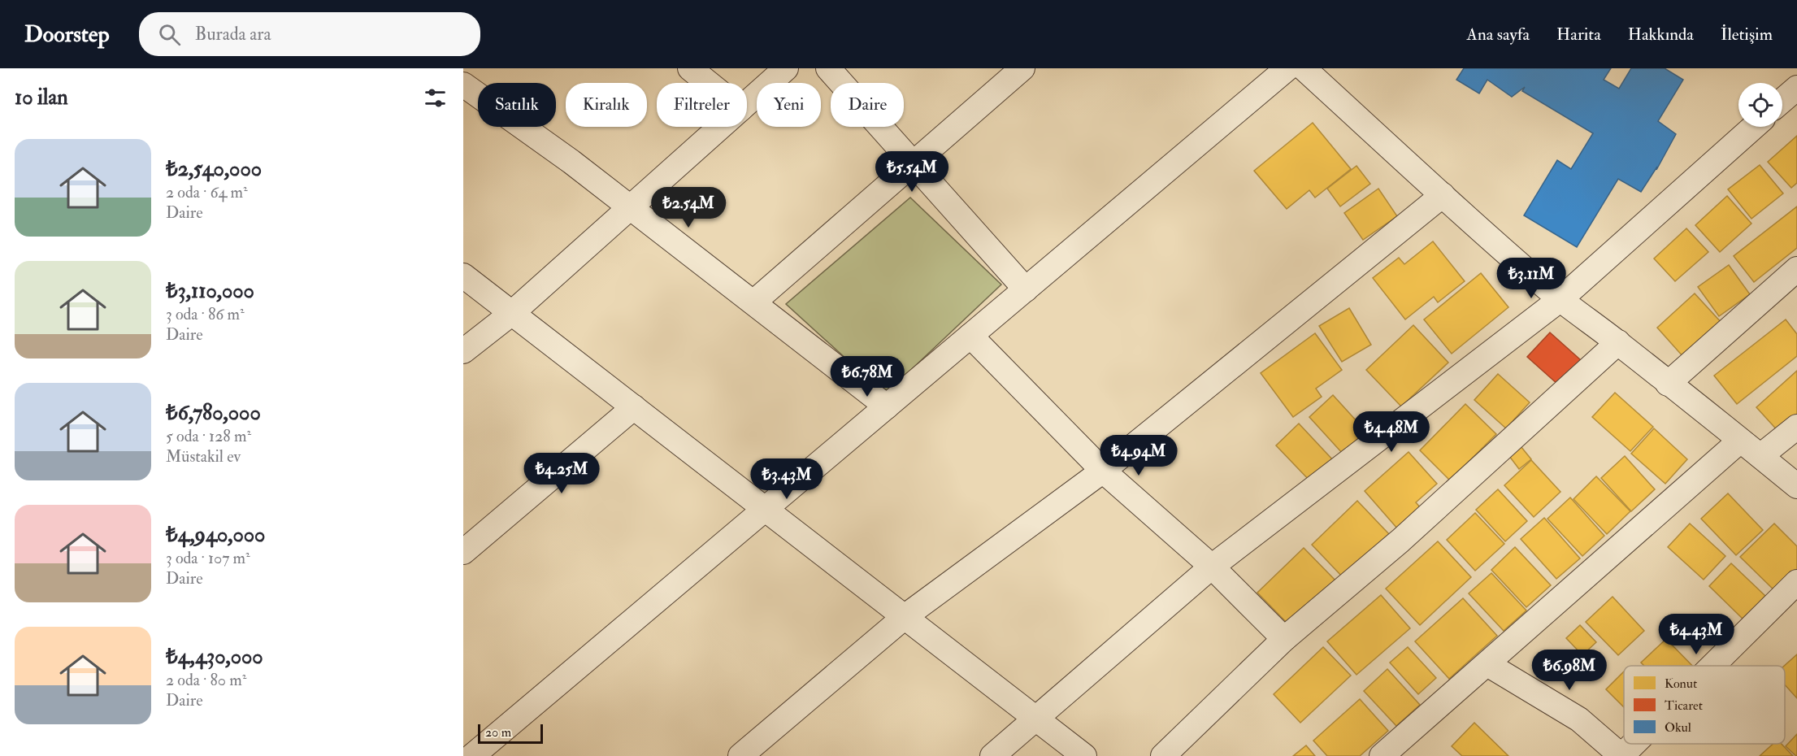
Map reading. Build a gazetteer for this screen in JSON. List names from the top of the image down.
{
  "legend": ["Konut", "Ticaret", "Okul"],
  "scale_bar": "20 m",
  "page": {
    "header": "Doorstep",
    "search": "Burada ara",
    "nav": [
      "Ana sayfa",
      "Harita",
      "Hakkında",
      "İletişim"
    ],
    "heading": "10 ilan",
    "chip": [
      "Satılık",
      "Kiralık",
      "Filtreler",
      "Yeni",
      "Daire"
    ],
    "list": [
      {
        "name": "₺2,540,000",
        "note": "2 oda · 64 m² · Daire"
      },
      {
        "name": "₺3,110,000",
        "note": "3 oda · 86 m² · Daire"
      },
      {
        "name": "₺6,780,000",
        "note": "5 oda · 128 m² · Müstakil ev"
      },
      {
        "name": "₺4,940,000",
        "note": "3 oda · 107 m² · Daire"
      },
      {
        "name": "₺4,430,000",
        "note": "2 oda · 80 m² · Daire"
      }
    ],
    "price": [
      "₺5.54M",
      "₺2.54M",
      "₺3.11M",
      "₺6.78M",
      "₺4.48M",
      "₺4.94M",
      "₺4.25M",
      "₺3.43M",
      "₺4.43M",
      "₺6.98M"
    ],
    "scale": "20 m"
  }
}
